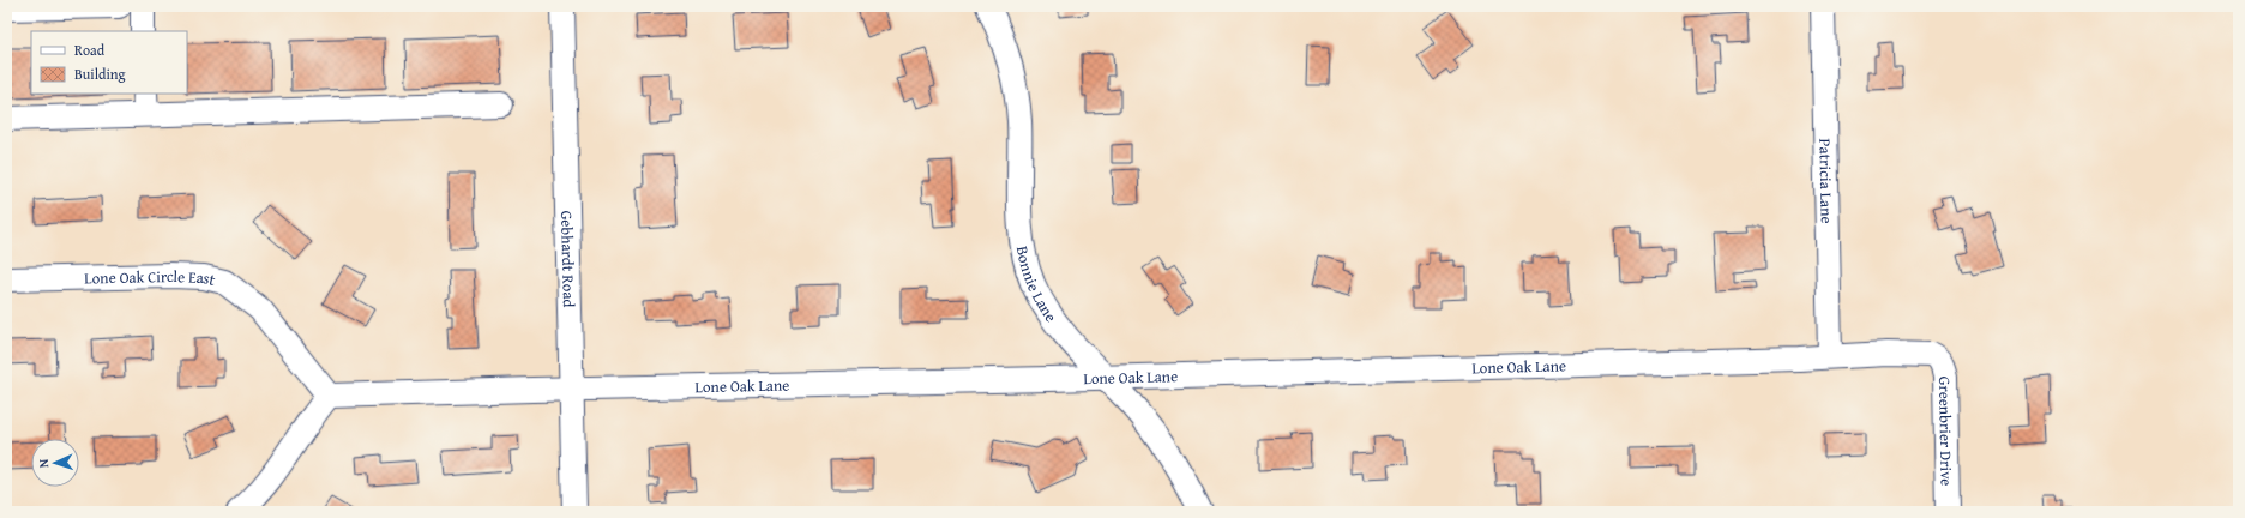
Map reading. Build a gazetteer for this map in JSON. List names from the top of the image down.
{
  "streets": {
    "street": [
      "Patricia Lane",
      "Gebhardt Road",
      "Lone Oak Circle East",
      "Bonnie Lane",
      "Lone Oak Lane",
      "Greenbrier Drive"
    ]
  },
  "crossings": [
    ["Patricia Lane", "Lone Oak Lane"],
    ["Gebhardt Road", "Lone Oak Lane"],
    ["Lone Oak Circle East", "Lone Oak Lane"],
    ["Bonnie Lane", "Lone Oak Lane"],
    ["Lone Oak Lane", "Greenbrier Drive"]
  ],
  "legend": ["Road", "Building"],
  "north": "left"
}
